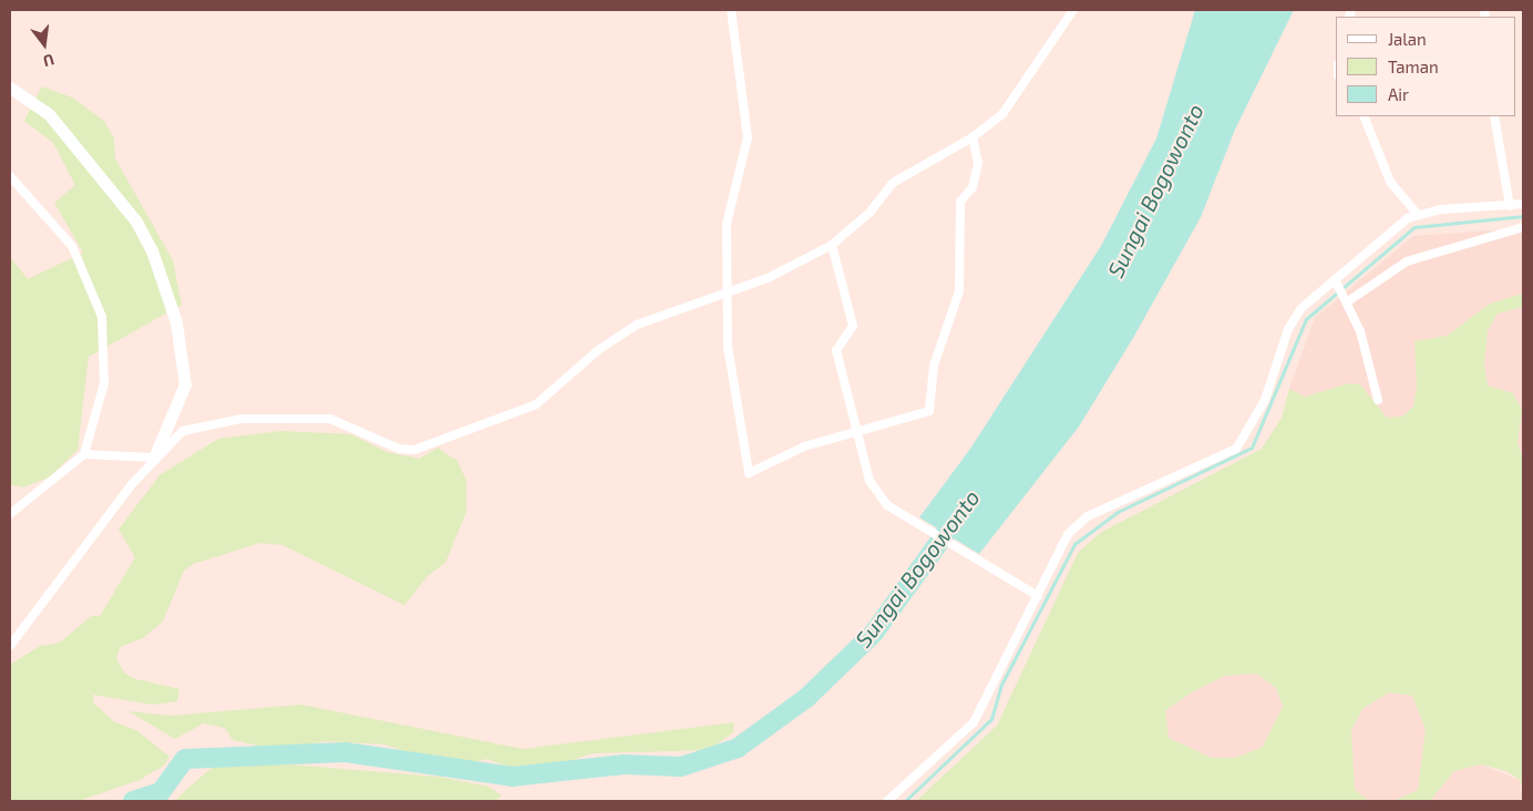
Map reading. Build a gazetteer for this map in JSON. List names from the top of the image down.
{
  "water": ["Sungai Bogowonto"],
  "legend": ["Jalan", "Taman", "Air"],
  "north": "bottom"
}
